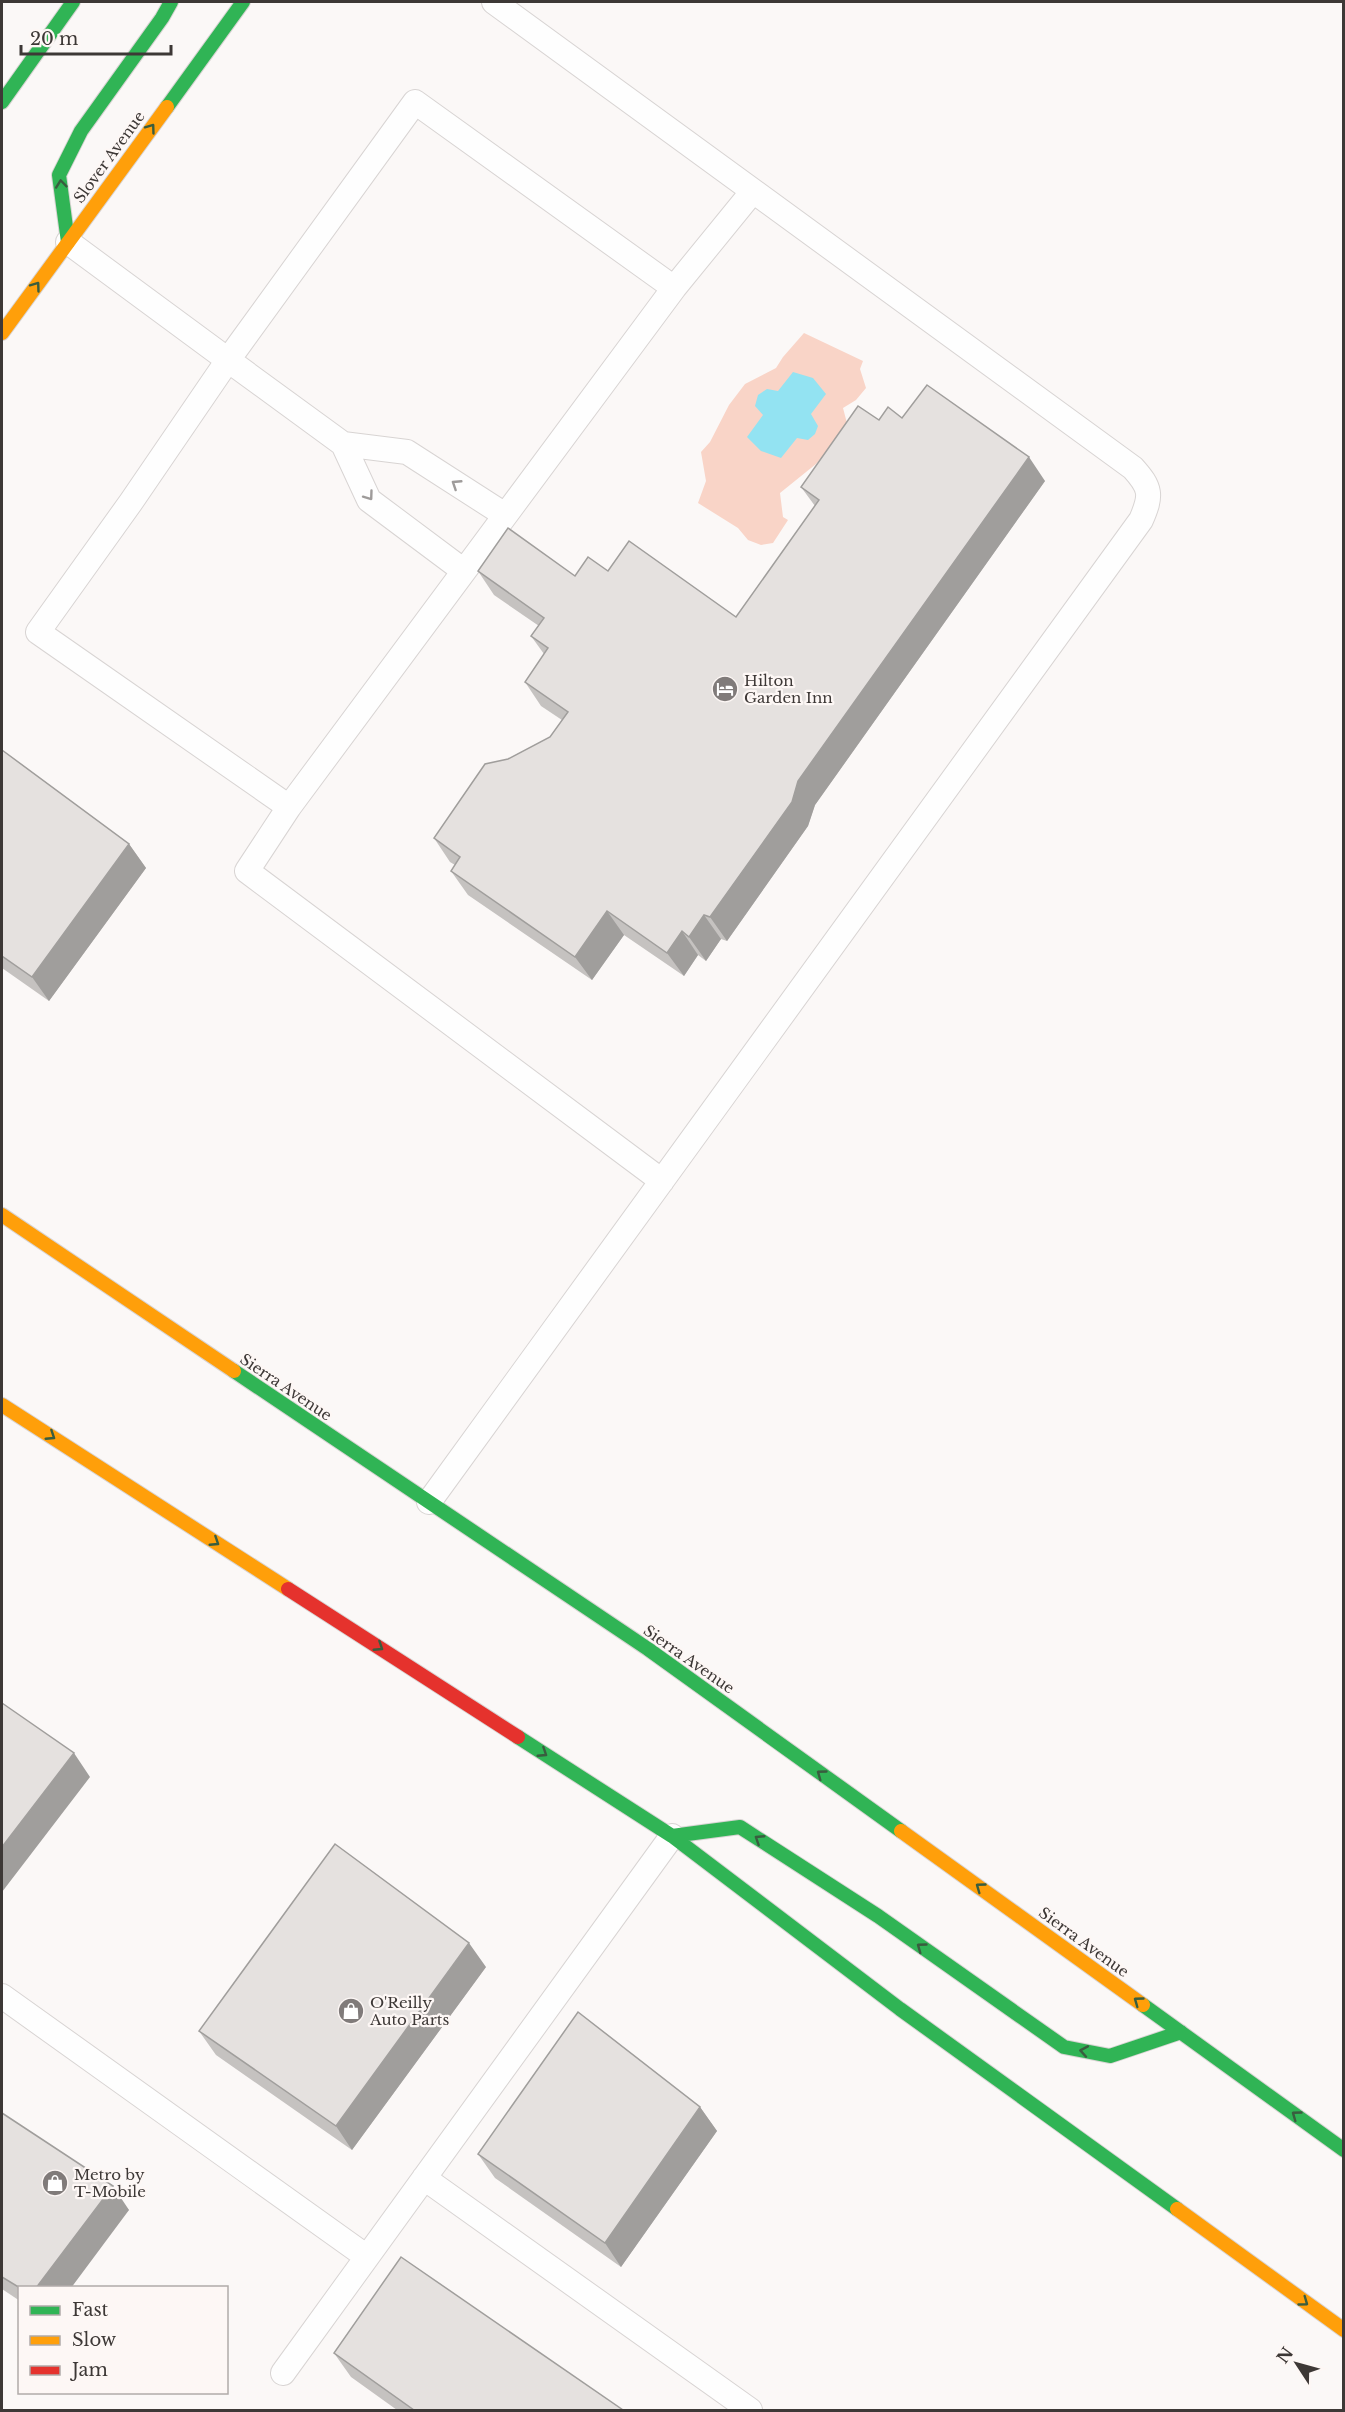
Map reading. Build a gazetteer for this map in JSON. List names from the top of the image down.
{
  "streets": {
    "main road": ["Slover Avenue", "Sierra Avenue"]
  },
  "places": {
    "hotel": ["Hilton Garden Inn"],
    "shop": ["O'Reilly Auto Parts", "Metro by T-Mobile"]
  },
  "legend": ["Fast", "Slow", "Jam"],
  "scale_bar": "20 m",
  "north": "top left"
}
